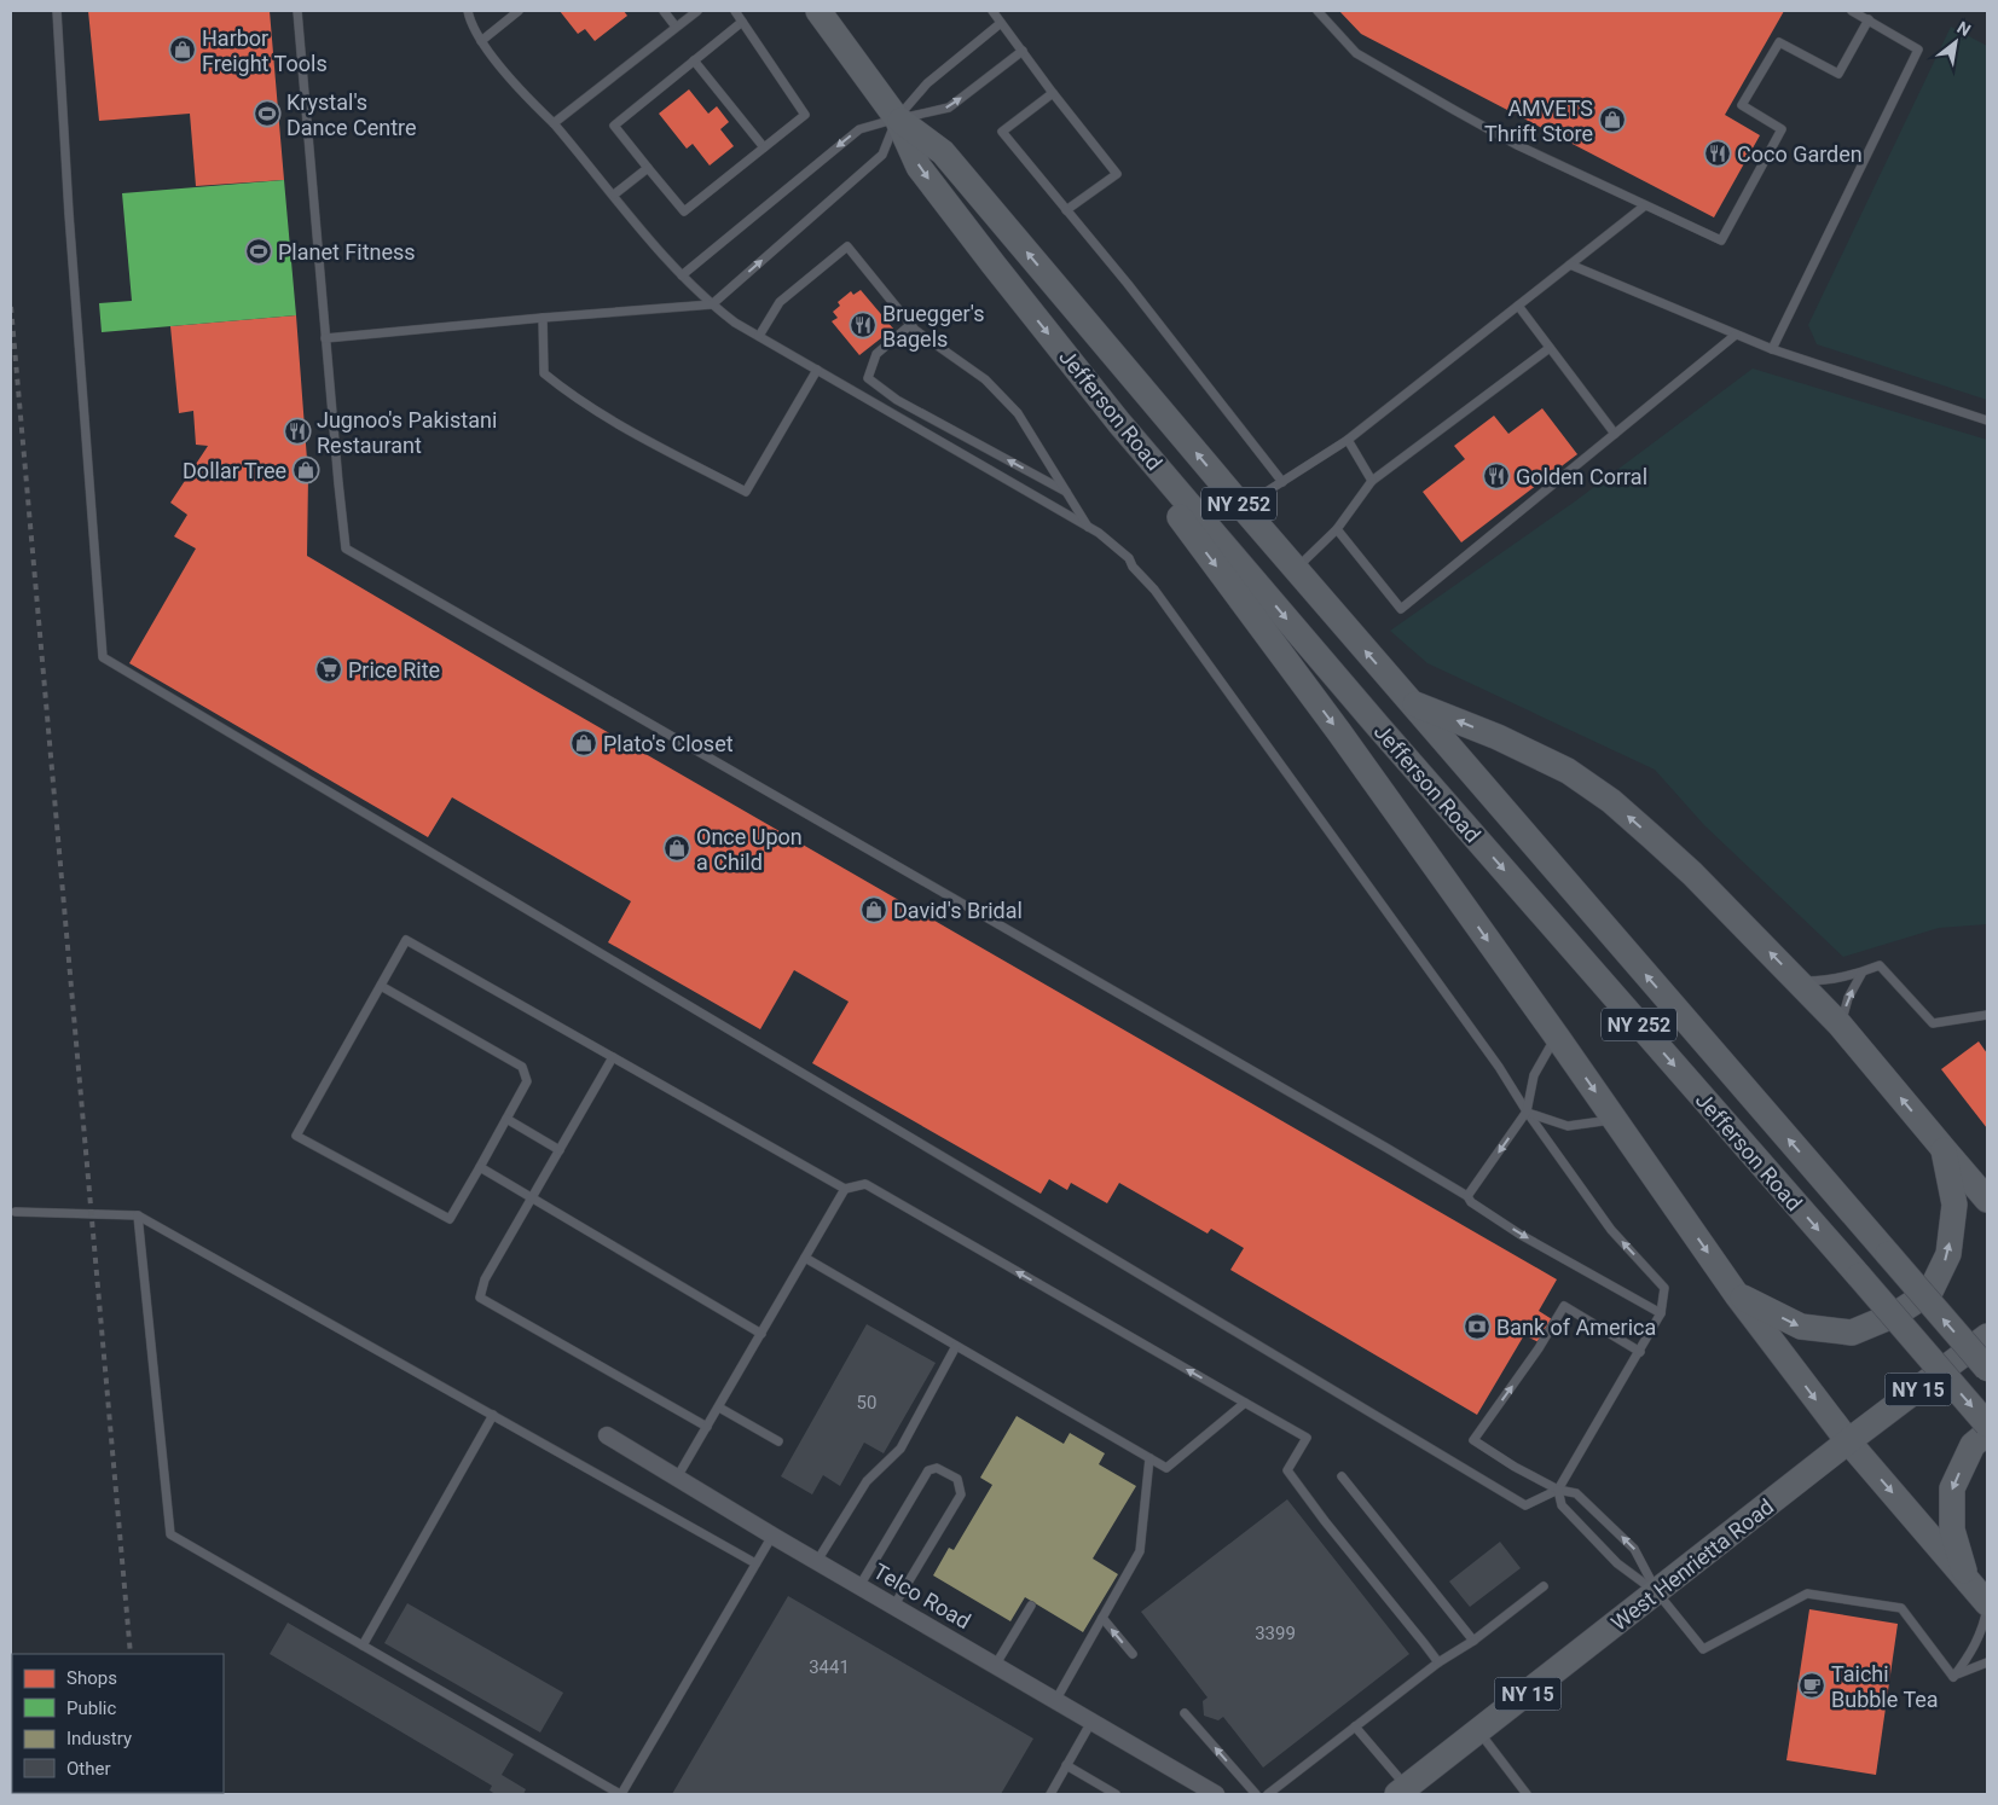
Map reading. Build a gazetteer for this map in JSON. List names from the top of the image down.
{
  "streets": {
    "main road": [
      "Jefferson Road",
      "NY 252",
      "NY 15",
      "West Henrietta Road"
    ],
    "street": ["Telco Road"]
  },
  "places": {
    "shop": [
      "Harbor Freight Tools",
      "AMVETS Thrift Store",
      "Dollar Tree",
      "Plato's Closet",
      "Once Upon a Child",
      "David's Bridal"
    ],
    "sports": ["Krystal's Dance Centre", "Planet Fitness"],
    "restaurant": [
      "Coco Garden",
      "Bruegger's Bagels",
      "Jugnoo's Pakistani Restaurant",
      "Golden Corral"
    ],
    "supermarket": ["Price Rite"],
    "bank": ["Bank of America"],
    "cafe": ["Taichi Bubble Tea"]
  },
  "house_numbers": ["50", "3399", "3441"],
  "legend": [
    "Shops",
    "Public",
    "Industry",
    "Other"
  ],
  "north": "top right"
}
